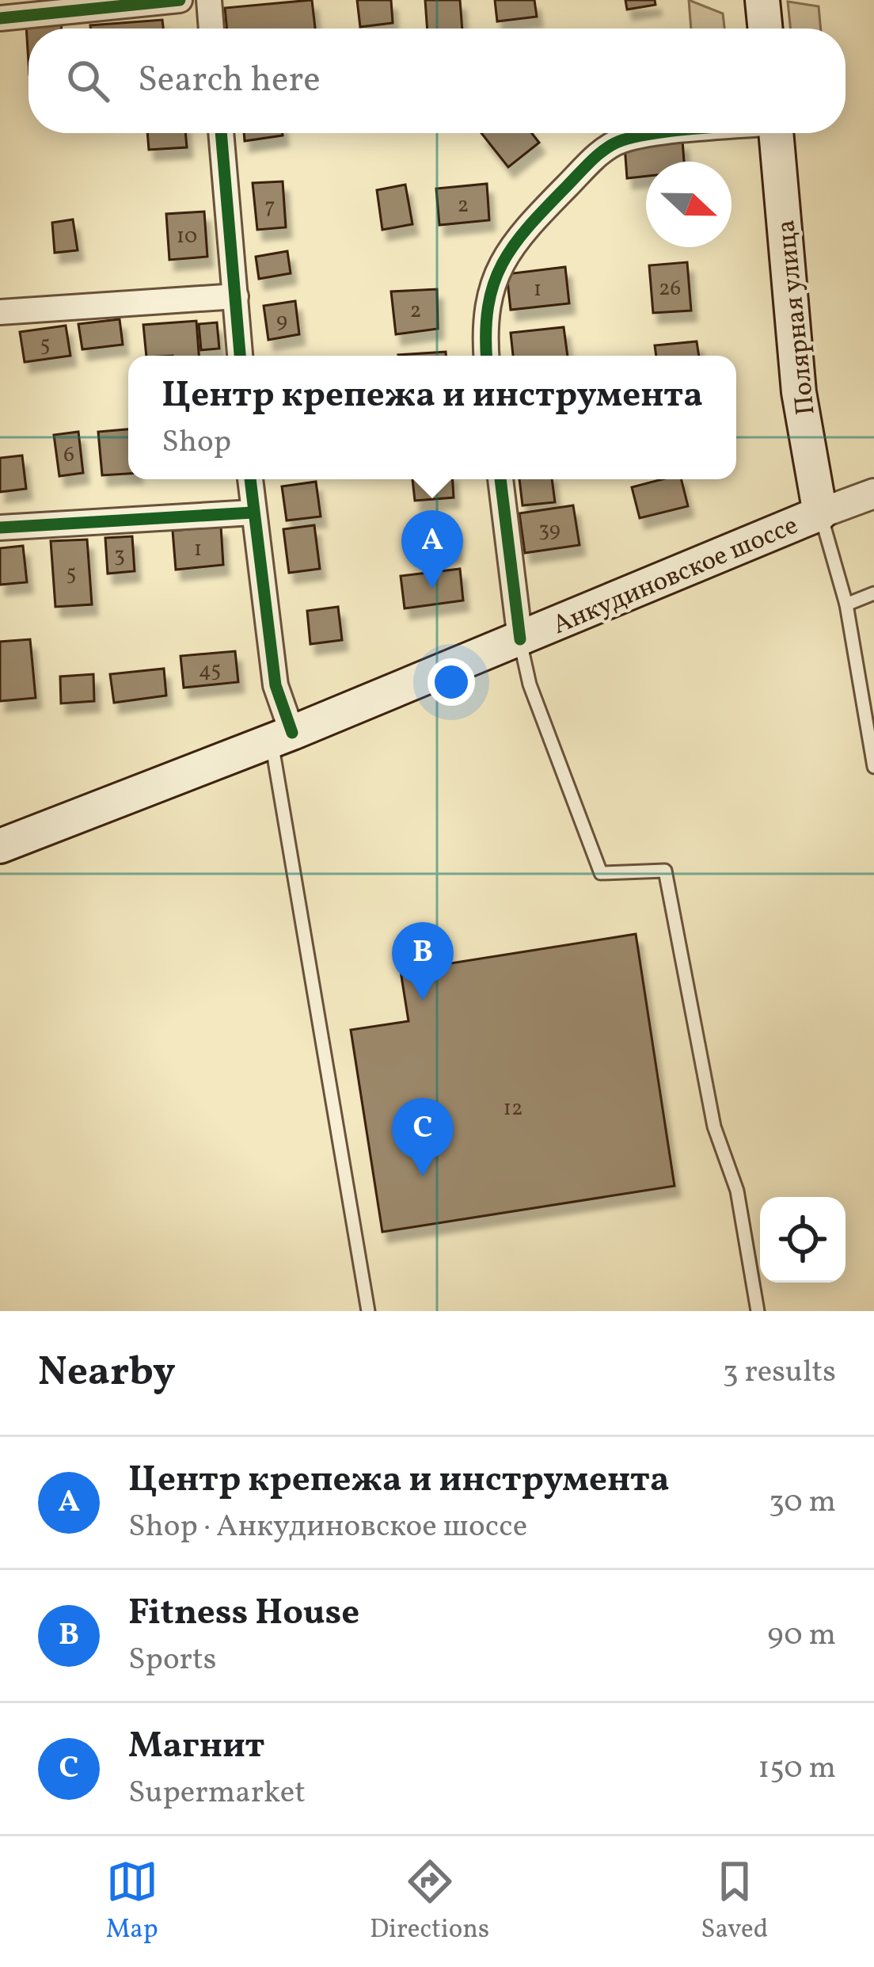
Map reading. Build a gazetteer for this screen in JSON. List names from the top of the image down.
{
  "streets": {
    "main road": ["Полярная улица", "Анкудиновское шоссе"]
  },
  "crossings": [
    ["Полярная улица", "Анкудиновское шоссе"]
  ],
  "house_numbers": [
    "2",
    "7",
    "10",
    "26",
    "1",
    "2",
    "9",
    "5",
    "6",
    "39",
    "1",
    "3",
    "5",
    "45",
    "12"
  ],
  "north": "right",
  "page": {
    "search": "Search here",
    "popup": ["Центр крепежа и инструмента", "Shop"],
    "pins": ["A", "B", "C"],
    "heading": ["Nearby", "3 results"],
    "list": [
      {
        "mark": "A",
        "name": "Центр крепежа и инструмента",
        "note": "Shop · Анкудиновское шоссе",
        "value": "30 m"
      },
      {
        "mark": "B",
        "name": "Fitness House",
        "note": "Sports",
        "value": "90 m"
      },
      {
        "mark": "C",
        "name": "Магнит",
        "note": "Supermarket",
        "value": "150 m"
      }
    ],
    "nav": ["Map", "Directions", "Saved"]
  }
}
